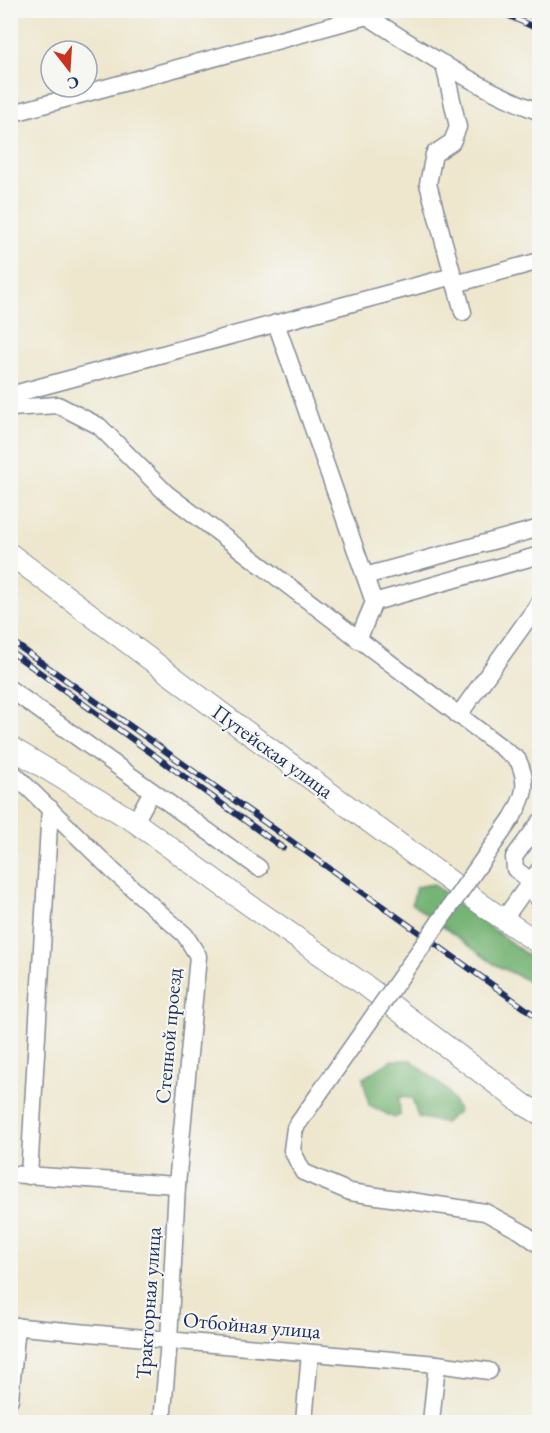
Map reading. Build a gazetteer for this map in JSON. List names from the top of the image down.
{
  "streets": {
    "main road": ["Путейская улица"],
    "street": ["Степной проезд", "Тракторная улица", "Отбойная улица"]
  },
  "crossings": [
    ["Степной проезд", "Тракторная улица"],
    ["Тракторная улица", "Отбойная улица"]
  ],
  "north": "bottom"
}
